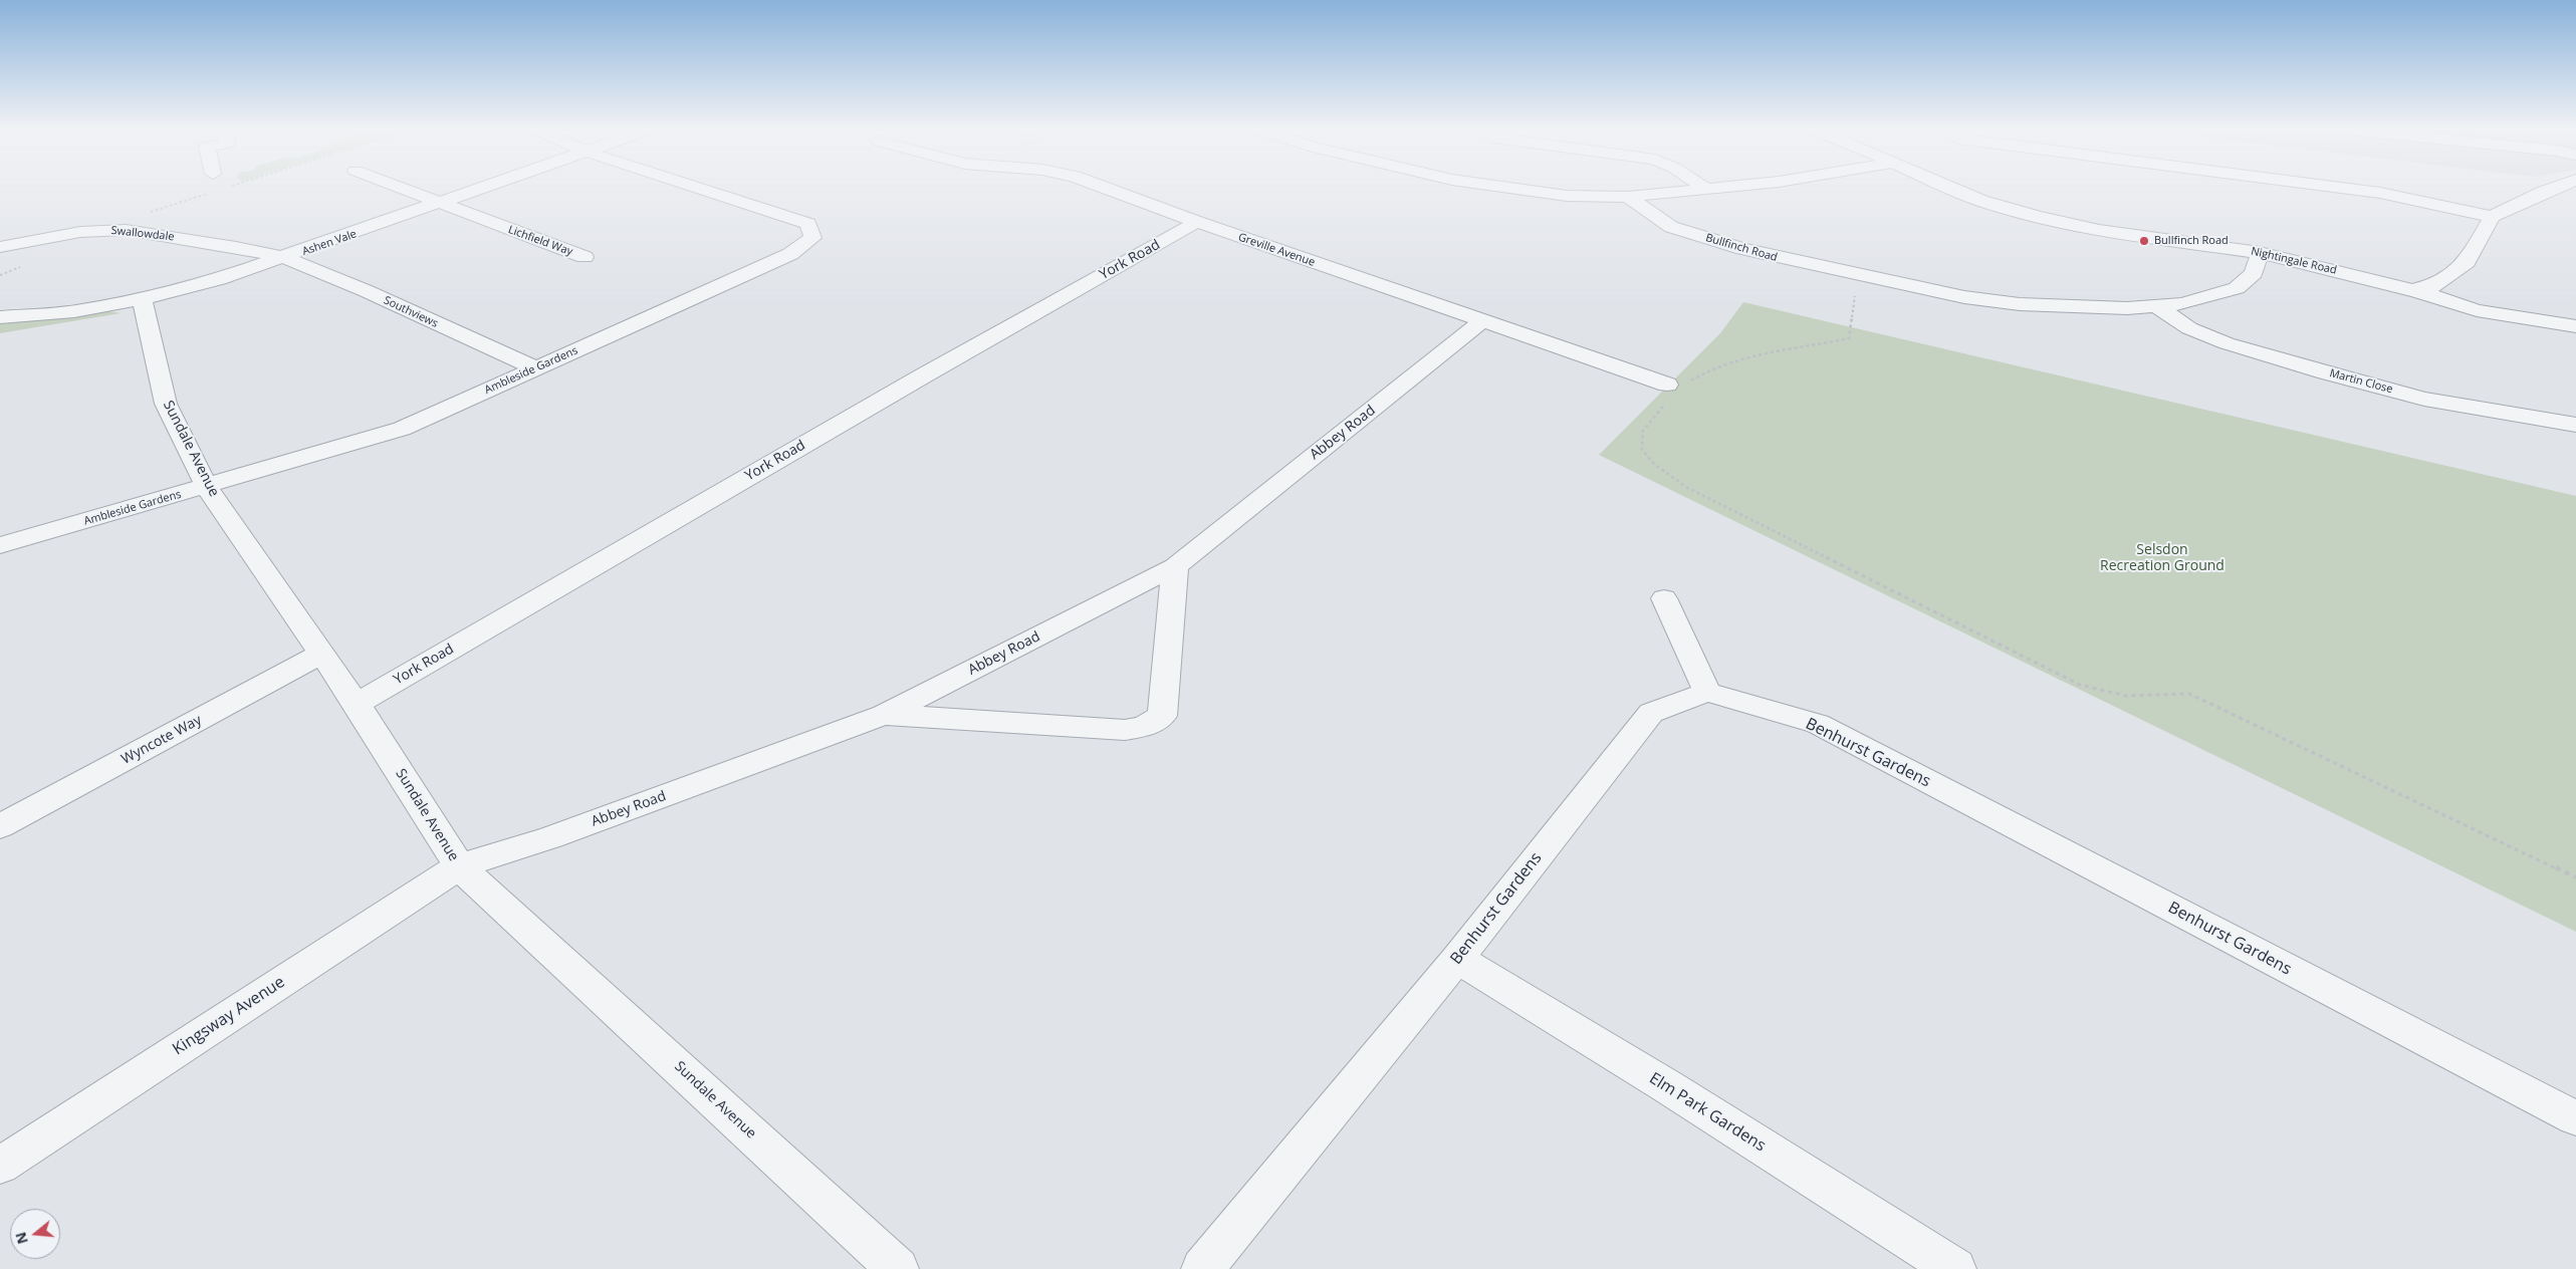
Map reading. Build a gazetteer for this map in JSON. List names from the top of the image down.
{
  "streets": {
    "street": [
      "Swallowdale",
      "Lichfield Way",
      "Ashen Vale",
      "Bullfinch Road",
      "Greville Avenue",
      "York Road",
      "Nightingale Road",
      "Southviews",
      "Ambleside Gardens",
      "Martin Close",
      "Abbey Road",
      "Sundale Avenue",
      "Wyncote Way",
      "Benhurst Gardens",
      "Kingsway Avenue",
      "Elm Park Gardens"
    ]
  },
  "crossings": [
    ["Swallowdale", "Ashen Vale"],
    ["Swallowdale", "Southviews"],
    ["Lichfield Way", "Ashen Vale"],
    ["Ashen Vale", "Southviews"],
    ["Ashen Vale", "Sundale Avenue"],
    ["Bullfinch Road", "Nightingale Road"],
    ["Bullfinch Road", "Martin Close"],
    ["Greville Avenue", "York Road"],
    ["Greville Avenue", "Abbey Road"],
    ["York Road", "Sundale Avenue"],
    ["Southviews", "Ambleside Gardens"],
    ["Ambleside Gardens", "Sundale Avenue"],
    ["Abbey Road", "Sundale Avenue"],
    ["Abbey Road", "Kingsway Avenue"],
    ["Sundale Avenue", "Wyncote Way"],
    ["Sundale Avenue", "Kingsway Avenue"],
    ["Benhurst Gardens", "Elm Park Gardens"]
  ],
  "parks": ["Selsdon Recreation Ground"],
  "places": ["Bullfinch Road"],
  "north": "left"
}
